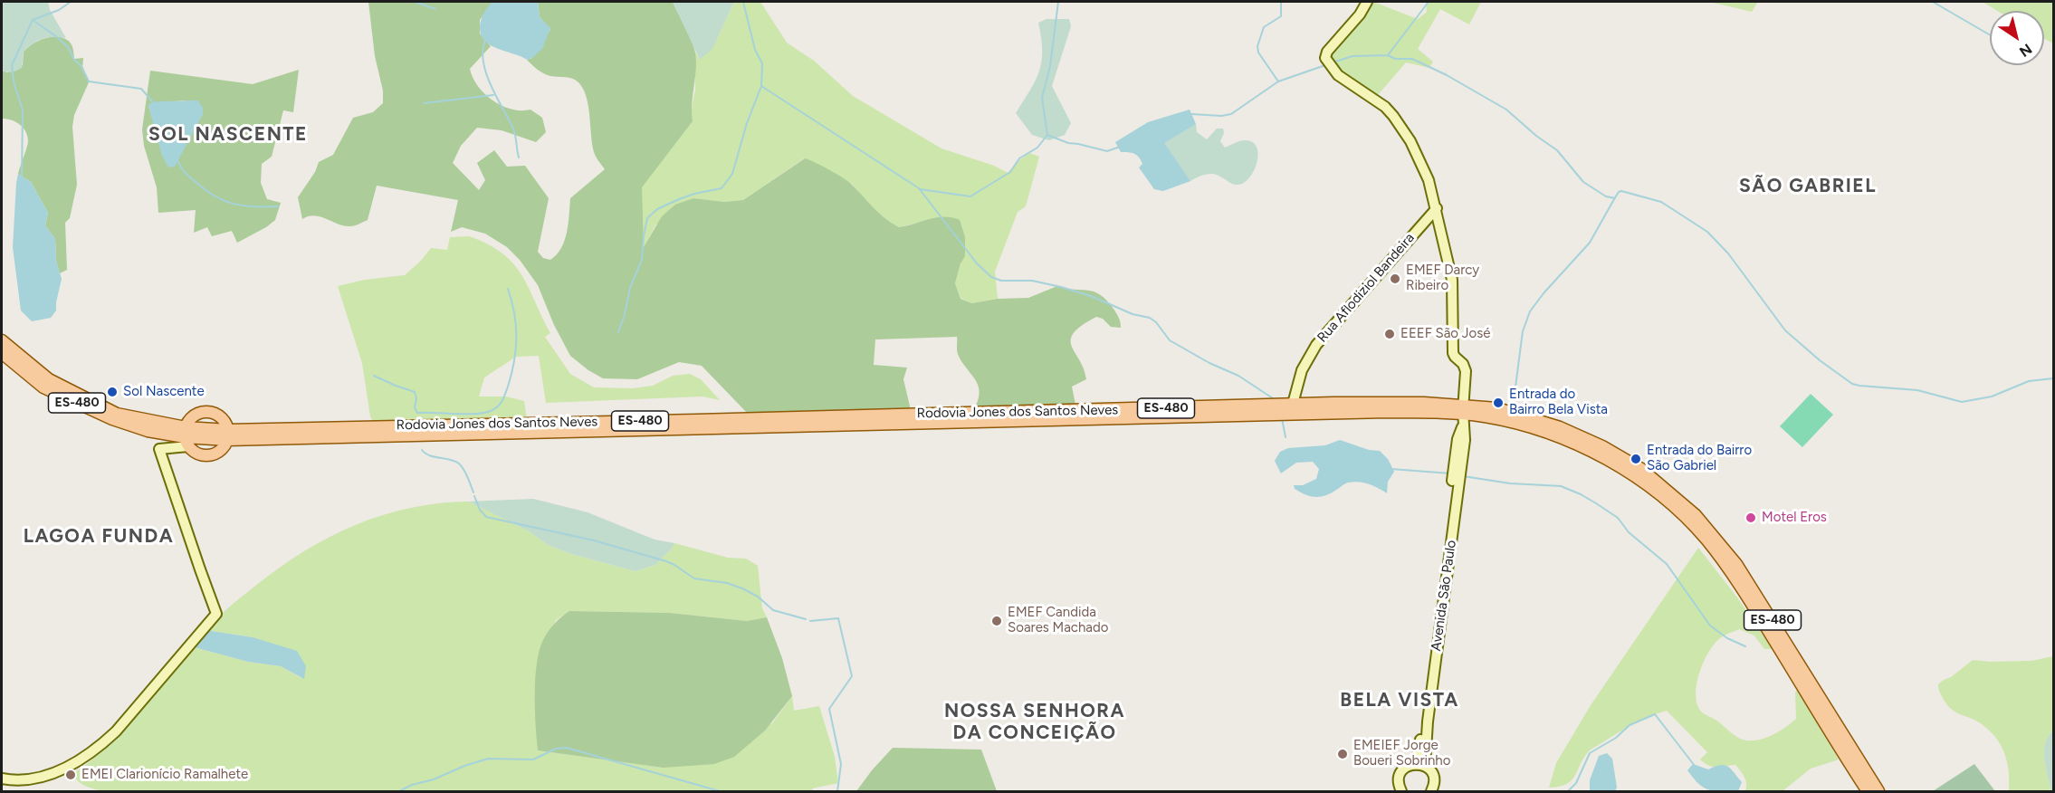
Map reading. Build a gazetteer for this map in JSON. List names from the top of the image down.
{
  "streets": {
    "main road": ["ES-480", "Rodovia Jones dos Santos Neves"],
    "street": ["Rua Aflodiziol Bandeira", "Avenida São Paulo"]
  },
  "crossings": [
    ["Rua Aflodiziol Bandeira", "Rodovia Jones dos Santos Neves"],
    ["Rodovia Jones dos Santos Neves", "Avenida São Paulo"]
  ],
  "districts": [
    "SOL NASCENTE",
    "SÃO GABRIEL",
    "LAGOA FUNDA",
    "BELA VISTA",
    "NOSSA SENHORA DA CONCEIÇÃO"
  ],
  "places": [
    "EMEF Darcy Ribeiro",
    "EEEF São José",
    "Sol Nascente",
    "Entrada do Bairro Bela Vista",
    "Entrada do Bairro São Gabriel",
    "Motel Eros",
    "EMEF Candida Soares Machado",
    "EMEIEF Jorge Boueri Sobrinho",
    "EMEI Clarionício Ramalhete"
  ],
  "north": "bottom right"
}
